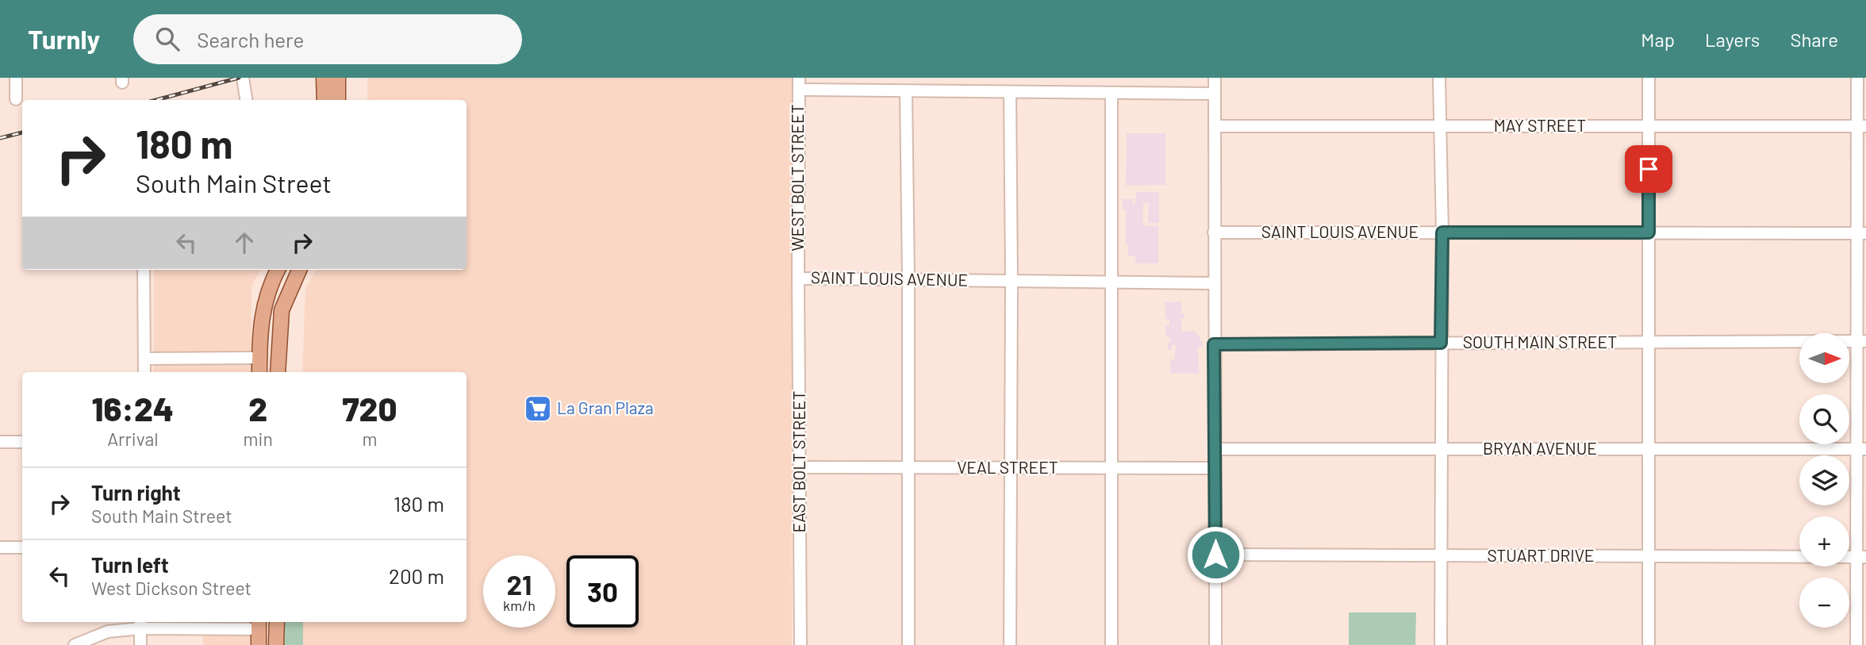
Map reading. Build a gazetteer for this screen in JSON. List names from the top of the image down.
{
  "streets": {
    "street": [
      "MAY STREET",
      "WEST BOLT STREET",
      "SAINT LOUIS AVENUE",
      "SOUTH MAIN STREET",
      "BRYAN AVENUE",
      "EAST BOLT STREET",
      "VEAL STREET",
      "STUART DRIVE"
    ]
  },
  "crossings": [
    ["WEST BOLT STREET", "SAINT LOUIS AVENUE"],
    ["WEST BOLT STREET", "EAST BOLT STREET"],
    ["SAINT LOUIS AVENUE", "EAST BOLT STREET"],
    ["EAST BOLT STREET", "VEAL STREET"]
  ],
  "places": {
    "supermarket": ["La Gran Plaza"]
  },
  "north": "right",
  "page": {
    "header": "Turnly",
    "search": "Search here",
    "nav": ["Map", "Layers", "Share"],
    "turn": ["180 m", "South Main Street"],
    "map_buttons": ["+", "−"],
    "eta": [
      "16:24",
      "Arrival",
      "2",
      "min",
      "720",
      "m"
    ],
    "list": [
      {
        "name": "Turn right",
        "note": "South Main Street",
        "value": "180 m"
      },
      {
        "name": "Turn left",
        "note": "West Dickson Street",
        "value": "200 m"
      }
    ],
    "speed": "21 km/h",
    "limit": "30"
  }
}
